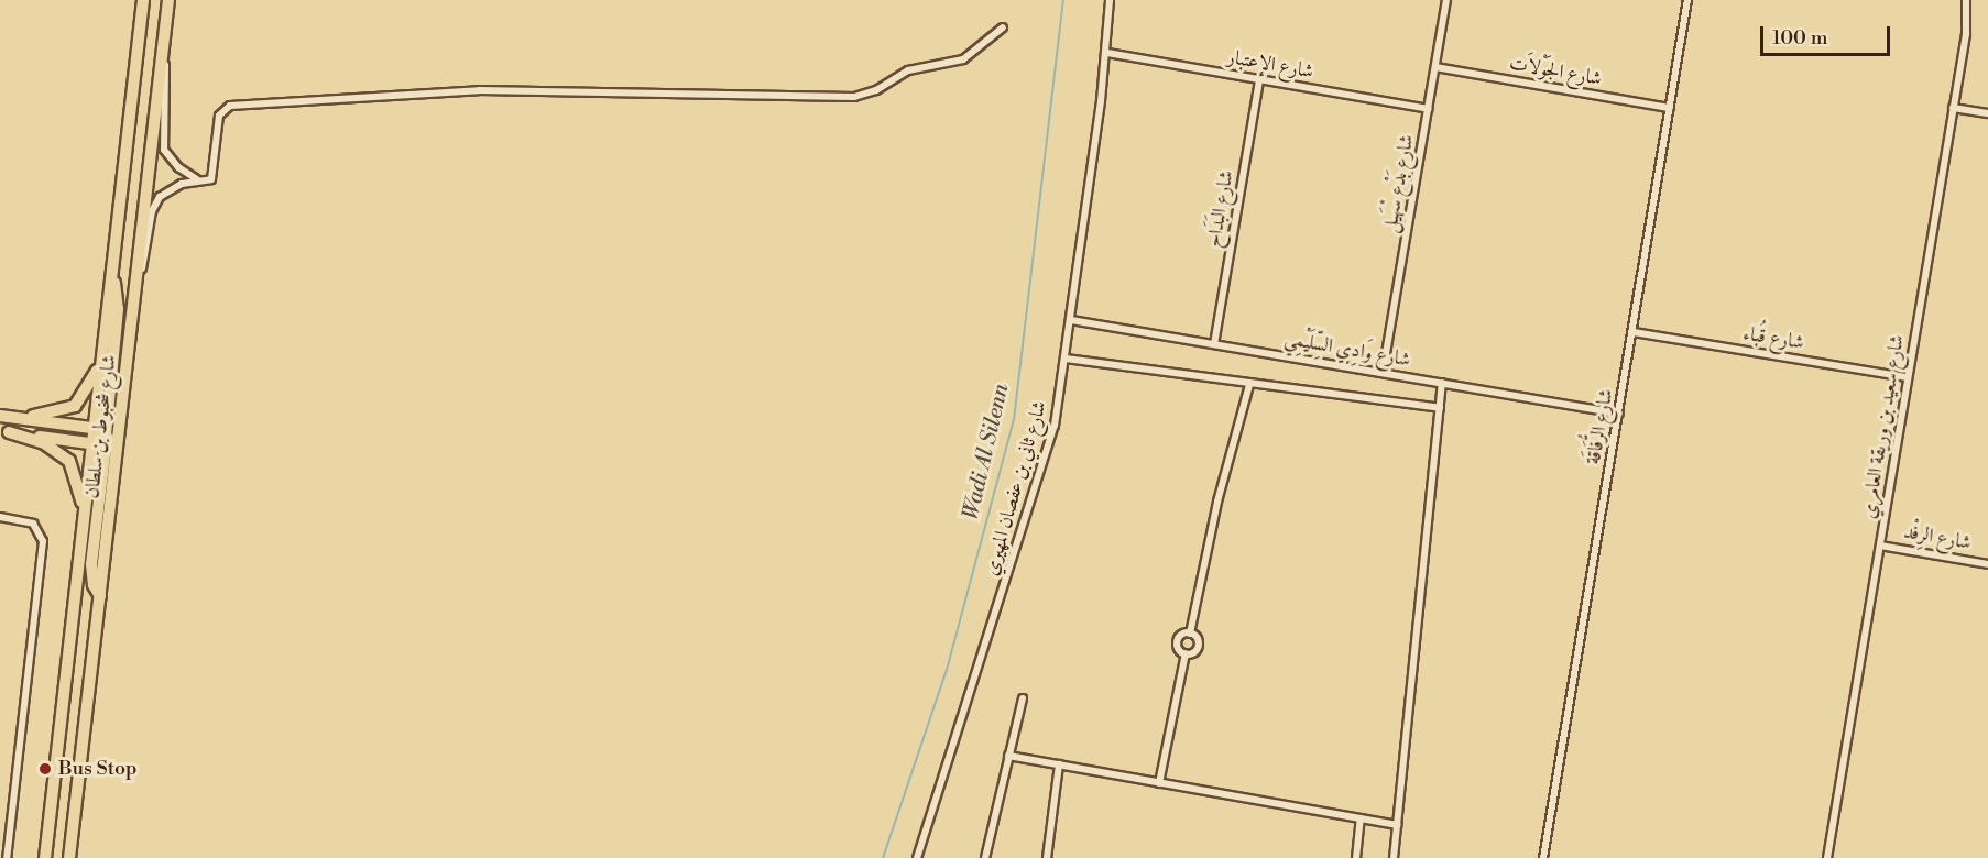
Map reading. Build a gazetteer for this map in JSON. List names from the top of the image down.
{
  "streets": {
    "main road": ["شارع شخبوط بن سلطان"],
    "street": [
      "شارع الإعتبار",
      "شارع الجَوْلاَت",
      "شارع بَدْع سْهَيل",
      "شارع البَدَاح",
      "شارع قُباء",
      "شارع وَادِي السِّلَيْمِي",
      "شارع الرُّفَاقَة",
      "شارع سعيد بن وريقة العامري",
      "شارع ثاني بن عفصان المهيري",
      "شارع الرِفْد"
    ]
  },
  "crossings": [
    ["شارع الإعتبار", "شارع بَدْع سْهَيل"],
    ["شارع الإعتبار", "شارع البَدَاح"],
    ["شارع الإعتبار", "شارع ثاني بن عفصان المهيري"],
    ["شارع الجَوْلاَت", "شارع بَدْع سْهَيل"],
    ["شارع الجَوْلاَت", "شارع الرُّفَاقَة"],
    ["شارع بَدْع سْهَيل", "شارع وَادِي السِّلَيْمِي"],
    ["شارع البَدَاح", "شارع وَادِي السِّلَيْمِي"],
    ["شارع قُباء", "شارع الرُّفَاقَة"],
    ["شارع قُباء", "شارع سعيد بن وريقة العامري"],
    ["شارع وَادِي السِّلَيْمِي", "شارع الرُّفَاقَة"],
    ["شارع وَادِي السِّلَيْمِي", "شارع ثاني بن عفصان المهيري"],
    ["شارع سعيد بن وريقة العامري", "شارع الرِفْد"]
  ],
  "water": ["Wadi Al Silenn"],
  "places": ["Bus Stop"],
  "scale_bar": "100 m"
}
